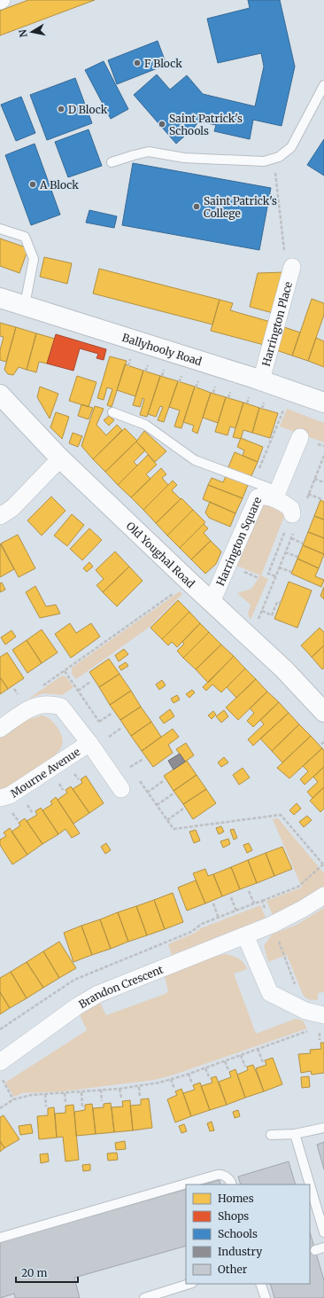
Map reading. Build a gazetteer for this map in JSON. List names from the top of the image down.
{
  "streets": {
    "street": [
      "Harrington Place",
      "Ballyhooly Road",
      "Harrington Square",
      "Old Youghal Road",
      "Mourne Avenue",
      "Brandon Crescent"
    ]
  },
  "crossings": [
    ["Harrington Place", "Ballyhooly Road"],
    ["Harrington Square", "Old Youghal Road"]
  ],
  "places": [
    "F Block",
    "D Block",
    "Saint Patrick's Schools",
    "A Block",
    "Saint Patrick's College"
  ],
  "legend": [
    "Homes",
    "Shops",
    "Schools",
    "Industry",
    "Other"
  ],
  "scale_bar": "20 m",
  "north": "left"
}
